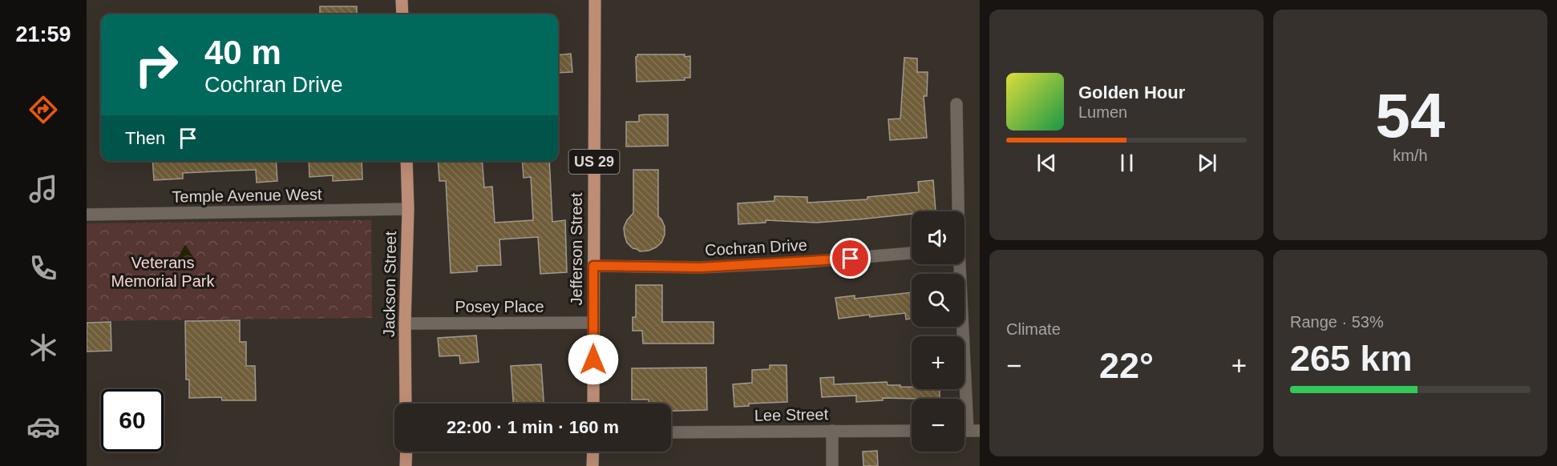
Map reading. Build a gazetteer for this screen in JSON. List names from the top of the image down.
{
  "streets": {
    "main road": ["US 29", "Jefferson Street", "Jackson Street"],
    "street": [
      "Temple Avenue West",
      "Cochran Drive",
      "Posey Place",
      "Lee Street"
    ]
  },
  "crossings": [
    ["Temple Avenue West", "Jackson Street"],
    ["Cochran Drive", "Jefferson Street"],
    ["Jefferson Street", "Posey Place"],
    ["Jackson Street", "Posey Place"]
  ],
  "parks": ["Veterans Memorial Park"],
  "page": {
    "tabs": "21:59",
    "tile": [
      ["54", "km/h"],
      "Climate",
      ["Range · 53%", "265 km"]
    ],
    "turn": ["40 m", "Cochran Drive"],
    "song": ["Golden Hour", "Lumen"],
    "then": "Then",
    "map_buttons": ["+", "−"],
    "heat": ["−", "22°", "+"],
    "limit": "60",
    "trip": "22:00 · 1 min · 160 m"
  }
}
